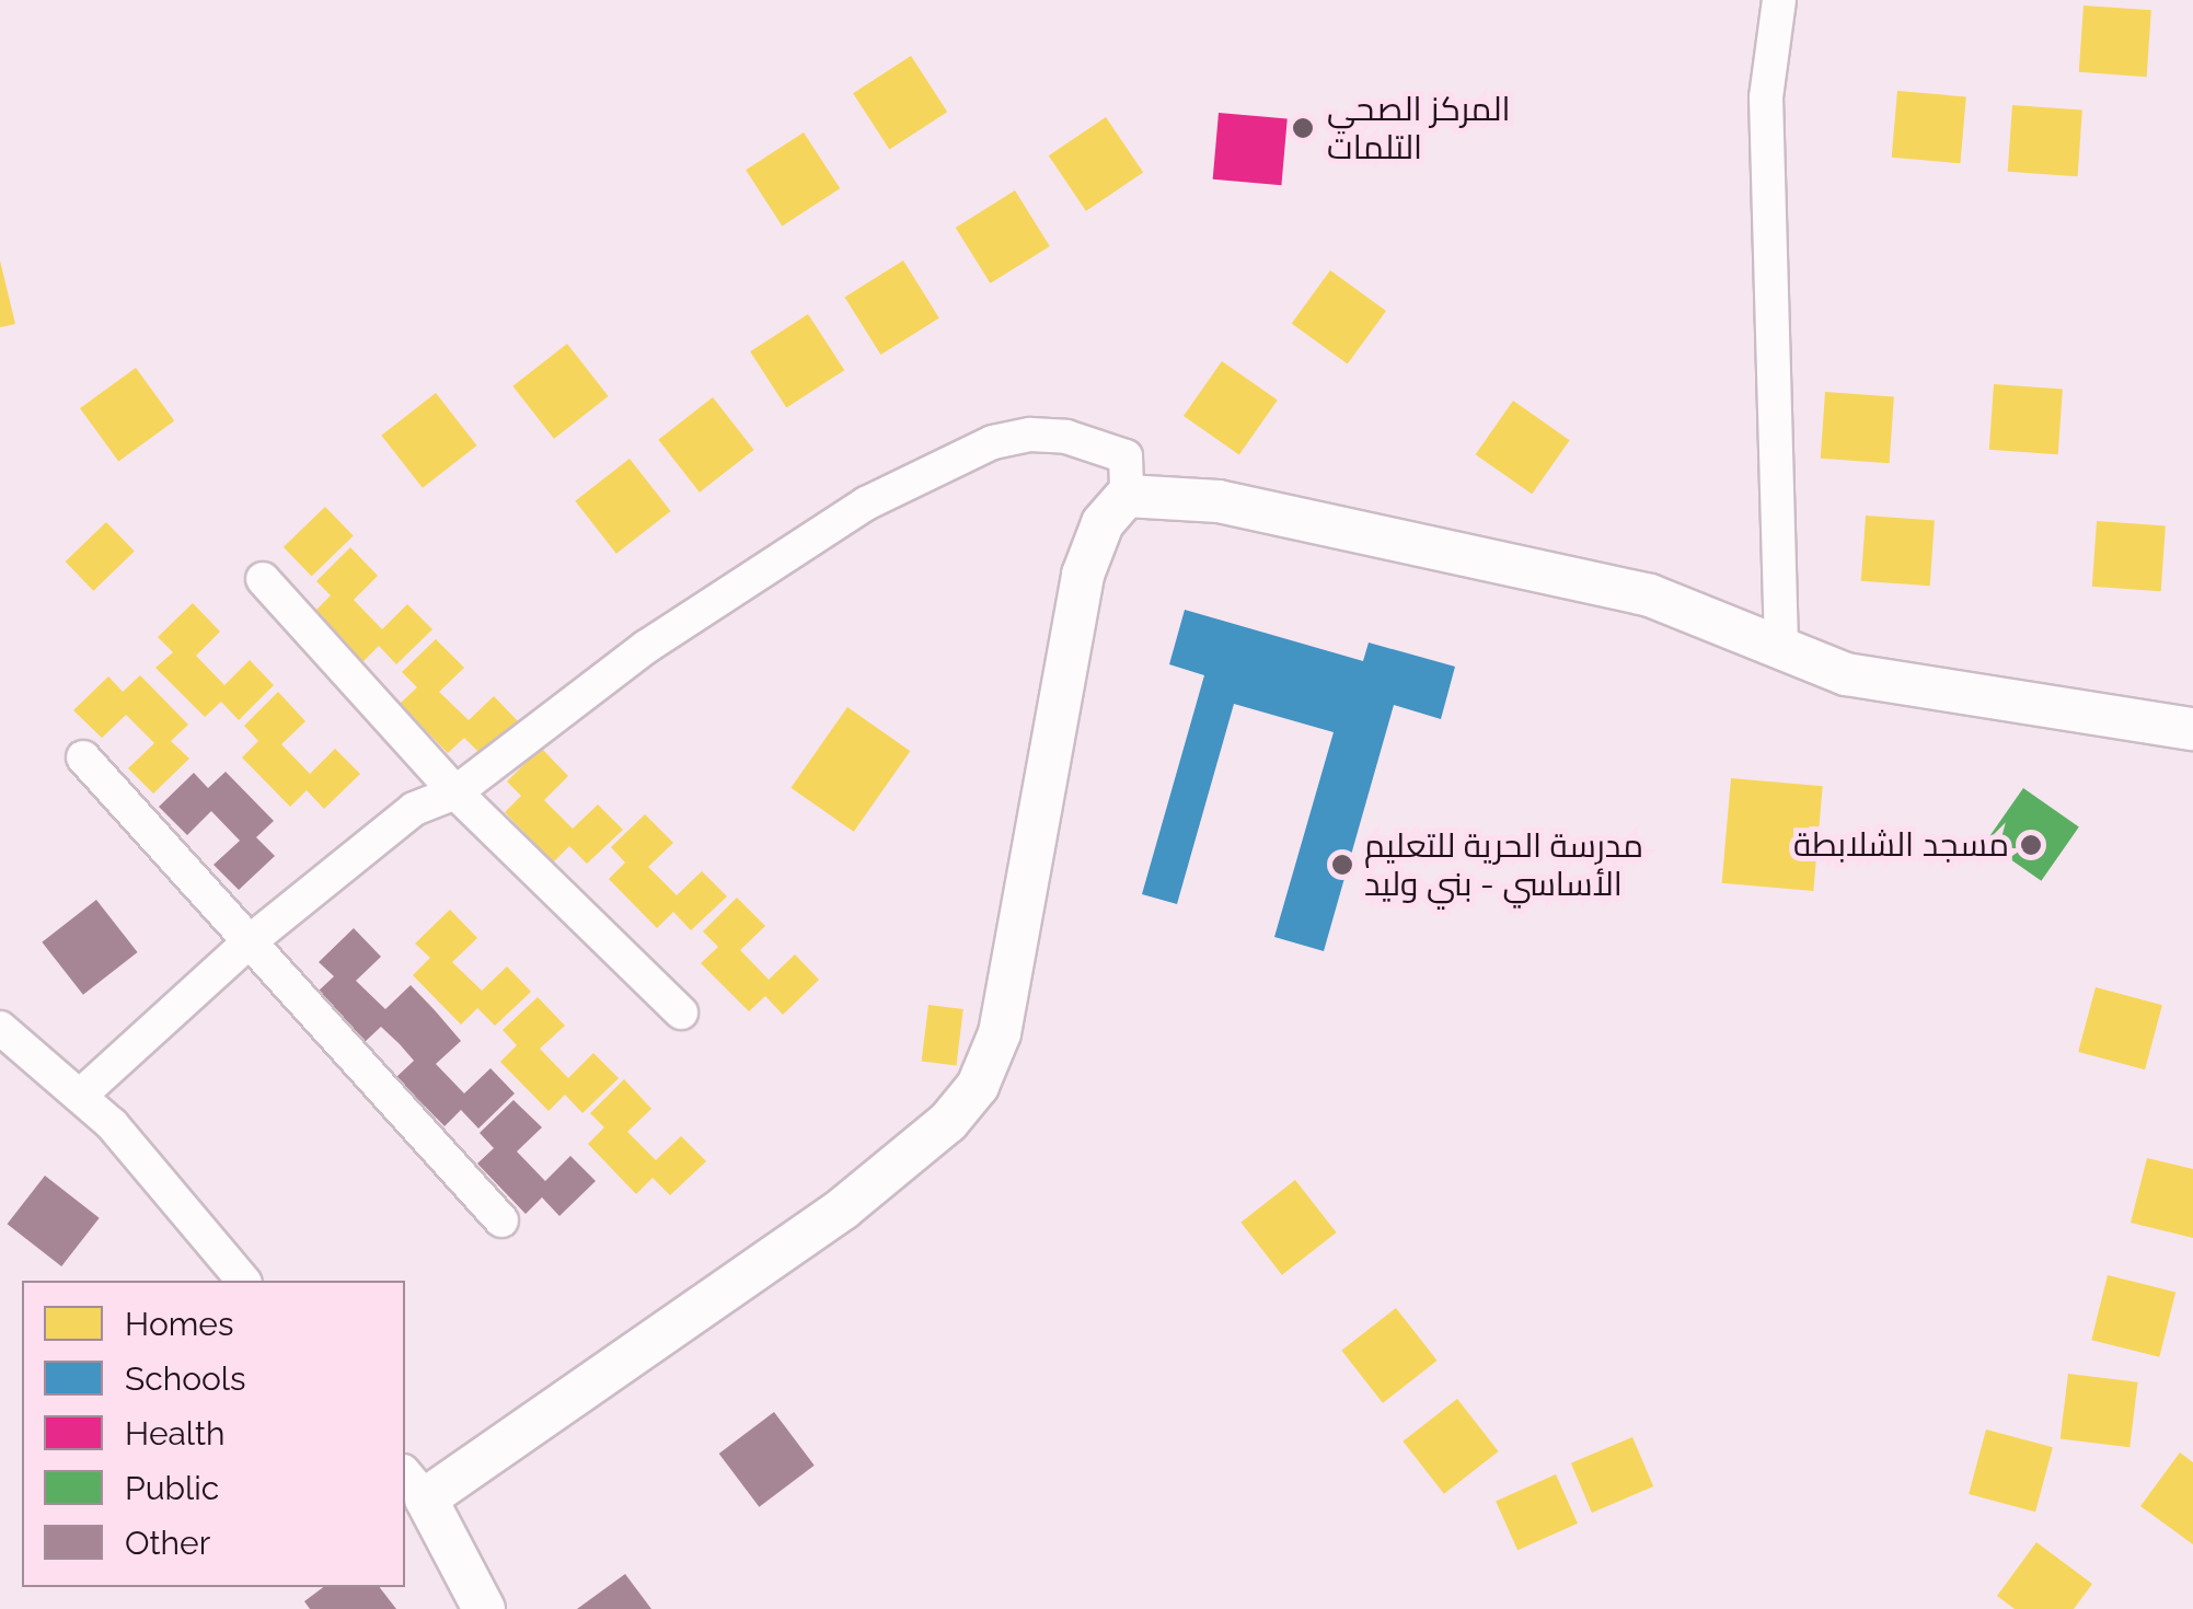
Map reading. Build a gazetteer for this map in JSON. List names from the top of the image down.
{
  "places": ["المركز الصحي التلمات", "مسجد الشلابطة", "مدرسة الحرية للتعليم الأساسي - بني وليد"],
  "legend": [
    "Homes",
    "Schools",
    "Health",
    "Public",
    "Other"
  ]
}
